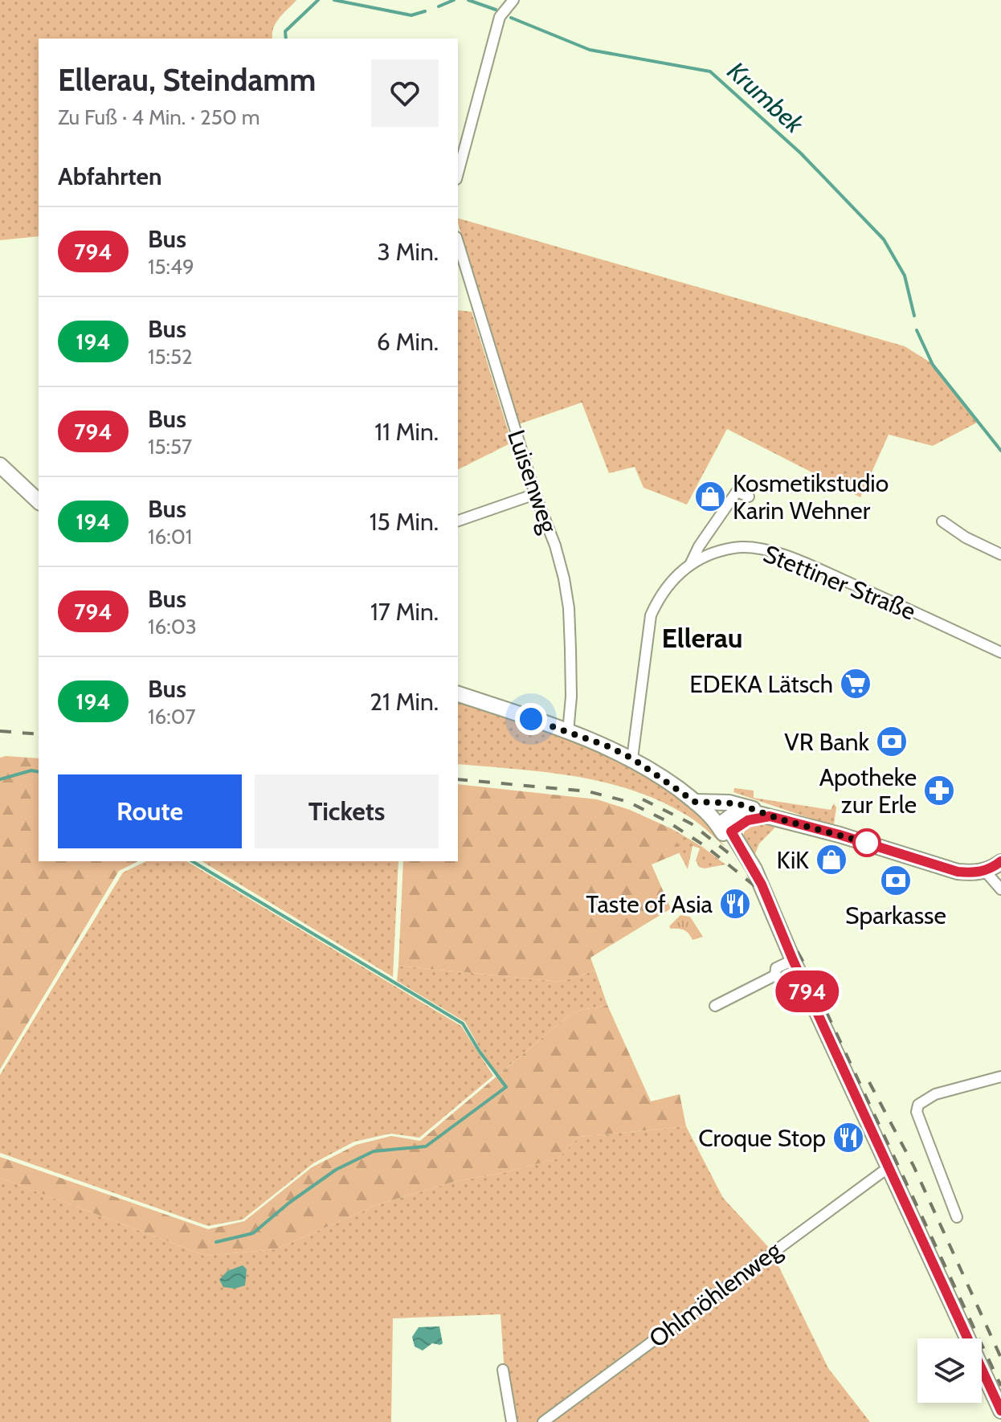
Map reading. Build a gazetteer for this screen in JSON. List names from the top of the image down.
{
  "streets": {
    "street": ["Luisenweg", "Stettiner Straße", "Ohlmöhlenweg"]
  },
  "districts": ["Ellerau"],
  "water": ["Krumbek"],
  "places": {
    "shop": ["Kosmetikstudio Karin Wehner", "KiK"],
    "supermarket": ["EDEKA Lätsch"],
    "bank": ["VR Bank", "Sparkasse"],
    "pharmacy": ["Apotheke zur Erle"],
    "restaurant": ["Taste of Asia", "Croque Stop"]
  },
  "lines": ["bus line 794"],
  "page": {
    "on_map": "794",
    "heading": [
      ["Ellerau, Steindamm", "Zu Fuß · 4 Min. · 250 m"],
      "Abfahrten"
    ],
    "list": [
      {
        "mark": "794",
        "name": "Bus",
        "note": "15:49",
        "value": "3 Min."
      },
      {
        "mark": "194",
        "name": "Bus",
        "note": "15:52",
        "value": "6 Min."
      },
      {
        "mark": "794",
        "name": "Bus",
        "note": "15:57",
        "value": "11 Min."
      },
      {
        "mark": "194",
        "name": "Bus",
        "note": "16:01",
        "value": "15 Min."
      },
      {
        "mark": "794",
        "name": "Bus",
        "note": "16:03",
        "value": "17 Min."
      },
      {
        "mark": "194",
        "name": "Bus",
        "note": "16:07",
        "value": "21 Min."
      }
    ],
    "buttons": ["Route", "Tickets"]
  }
}
